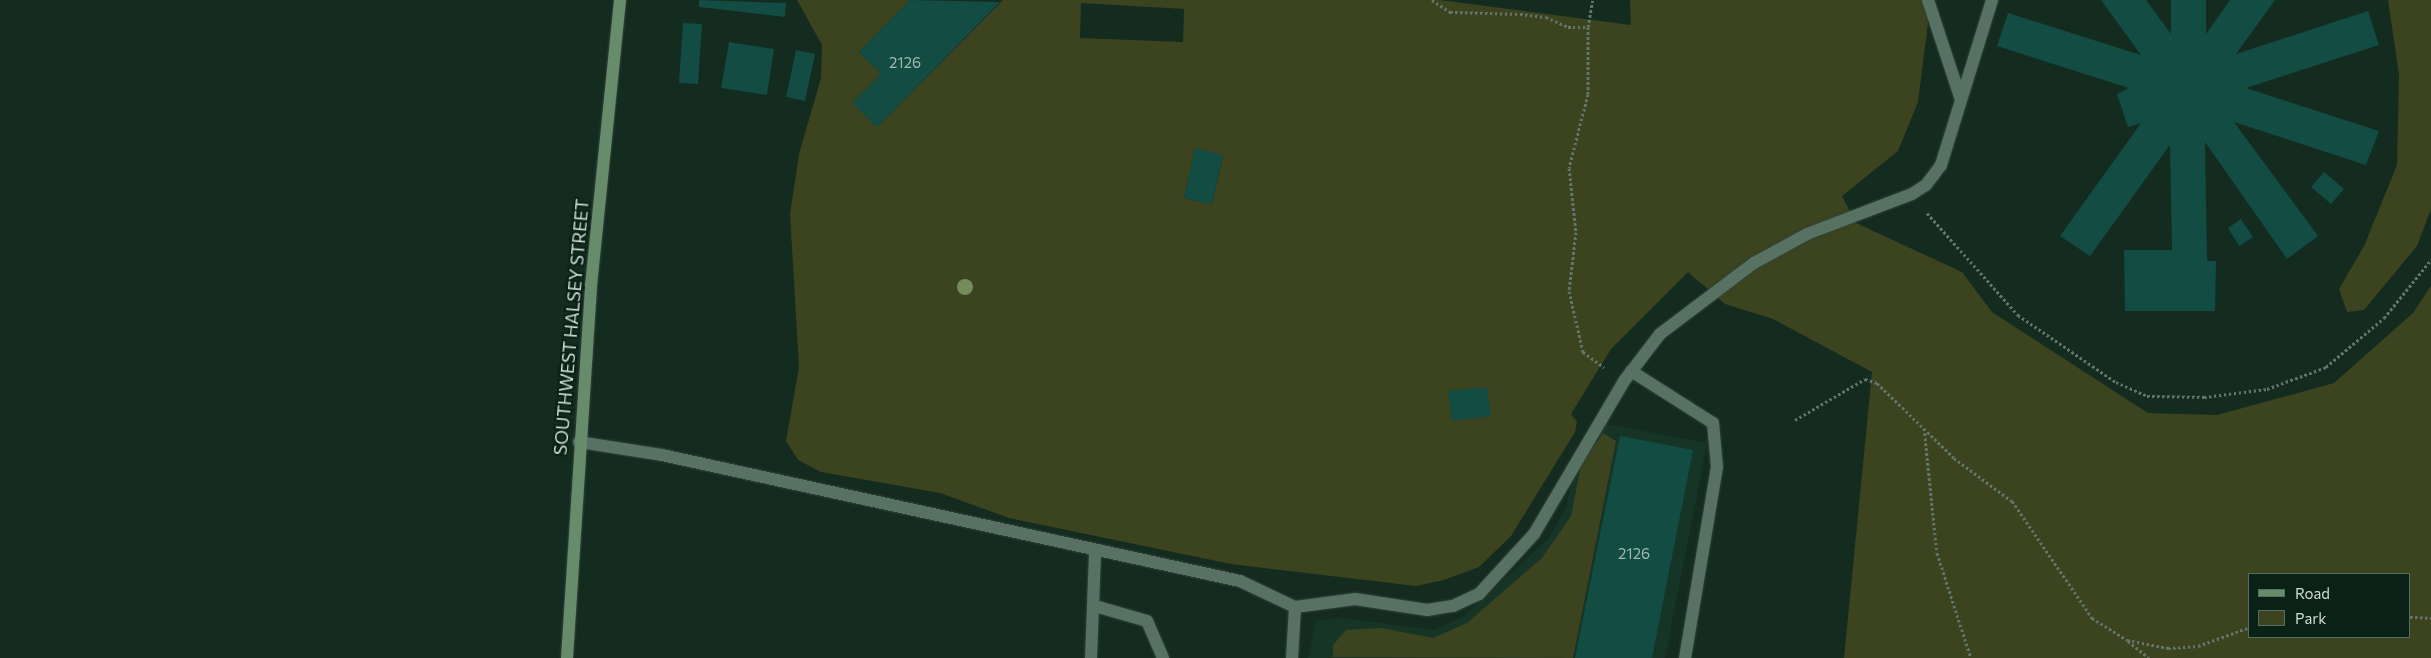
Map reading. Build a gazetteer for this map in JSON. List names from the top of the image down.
{
  "streets": {
    "street": ["SOUTHWEST HALSEY STREET"]
  },
  "house_numbers": ["2126", "2126"],
  "legend": ["Road", "Park"]
}
